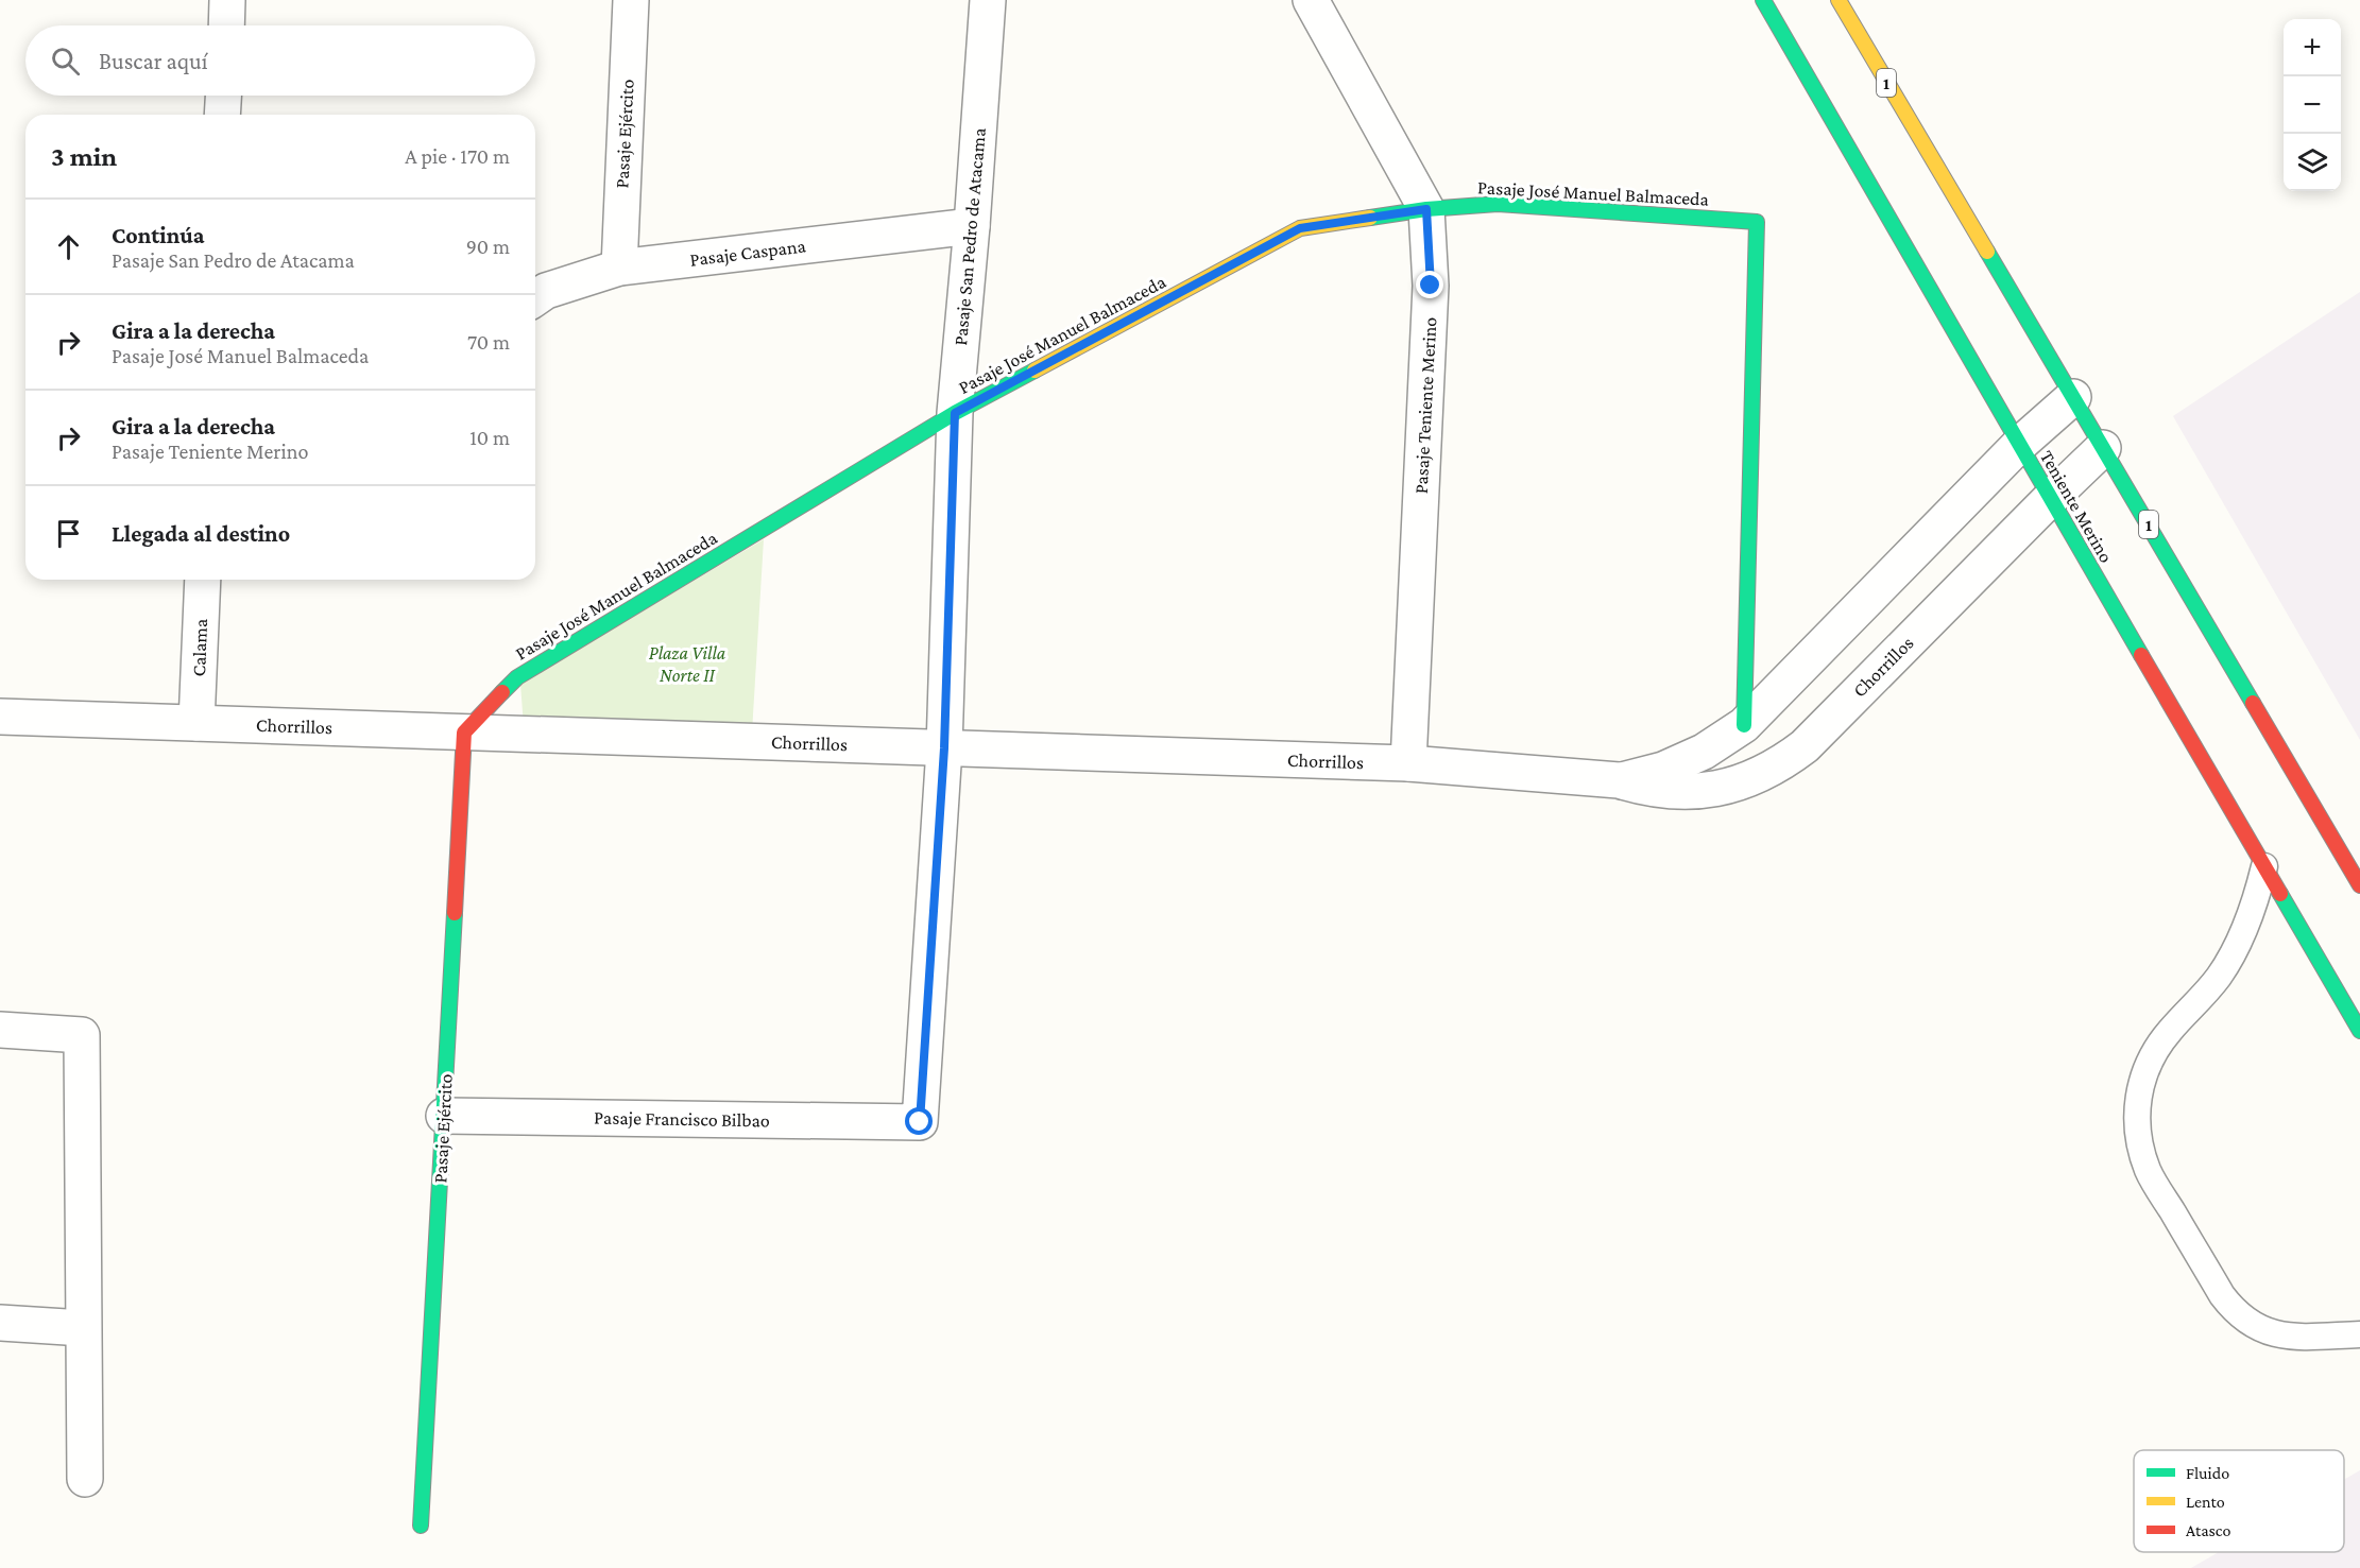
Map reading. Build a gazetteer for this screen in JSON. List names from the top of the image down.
{
  "streets": {
    "main road": [
      "1",
      "Pasaje Ejército",
      "Pasaje José Manuel Balmaceda",
      "Teniente Merino"
    ],
    "street": [
      "Pasaje San Pedro de Atacama",
      "Pasaje Caspana",
      "Pasaje Teniente Merino",
      "Calama",
      "Chorrillos",
      "Pasaje Francisco Bilbao"
    ]
  },
  "crossings": [
    ["1", "Chorrillos"],
    ["Pasaje Ejército", "Pasaje José Manuel Balmaceda"],
    ["Pasaje Ejército", "Pasaje Caspana"],
    ["Pasaje Ejército", "Chorrillos"],
    ["Pasaje Ejército", "Pasaje Francisco Bilbao"],
    ["Pasaje José Manuel Balmaceda", "Pasaje San Pedro de Atacama"],
    ["Pasaje José Manuel Balmaceda", "Pasaje Teniente Merino"],
    ["Pasaje José Manuel Balmaceda", "Chorrillos"],
    ["Pasaje San Pedro de Atacama", "Pasaje Caspana"],
    ["Pasaje San Pedro de Atacama", "Chorrillos"],
    ["Pasaje San Pedro de Atacama", "Pasaje Francisco Bilbao"],
    ["Pasaje Teniente Merino", "Chorrillos"],
    ["Teniente Merino", "Chorrillos"],
    ["Calama", "Chorrillos"]
  ],
  "parks": ["Plaza Villa Norte II"],
  "legend": ["Fluido", "Lento", "Atasco"],
  "page": {
    "map_buttons": ["+", "−"],
    "search": "Buscar aquí",
    "heading": ["3 min", "A pie · 170 m"],
    "list": [
      ["Continúa", "Pasaje San Pedro de Atacama", "90 m"],
      ["Gira a la derecha", "Pasaje José Manuel Balmaceda", "70 m"],
      ["Gira a la derecha", "Pasaje Teniente Merino", "10 m"],
      "Llegada al destino"
    ]
  }
}
